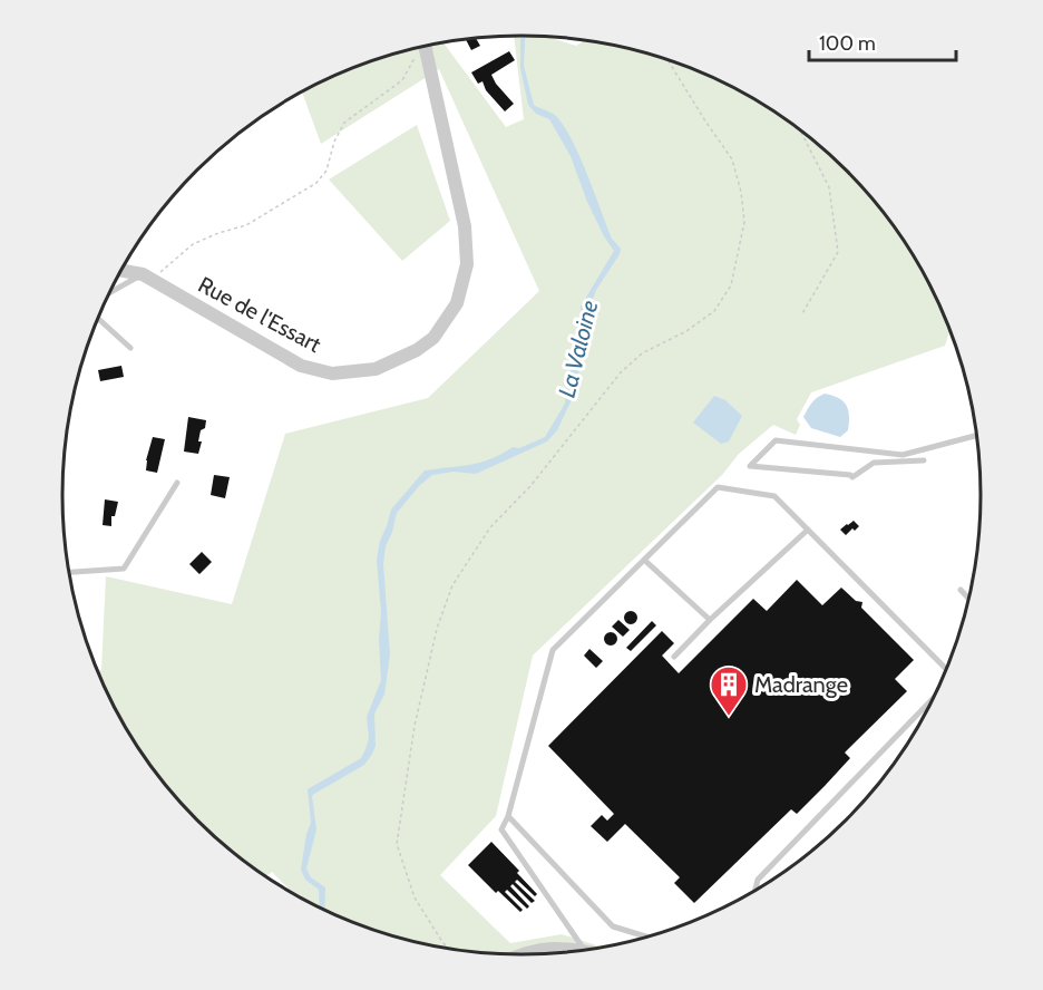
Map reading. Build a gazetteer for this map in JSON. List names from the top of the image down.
{
  "streets": {
    "street": ["Rue de l'Essart"]
  },
  "water": ["La Valoine"],
  "places": {
    "building": ["Madrange"]
  },
  "scale_bar": "100 m"
}
